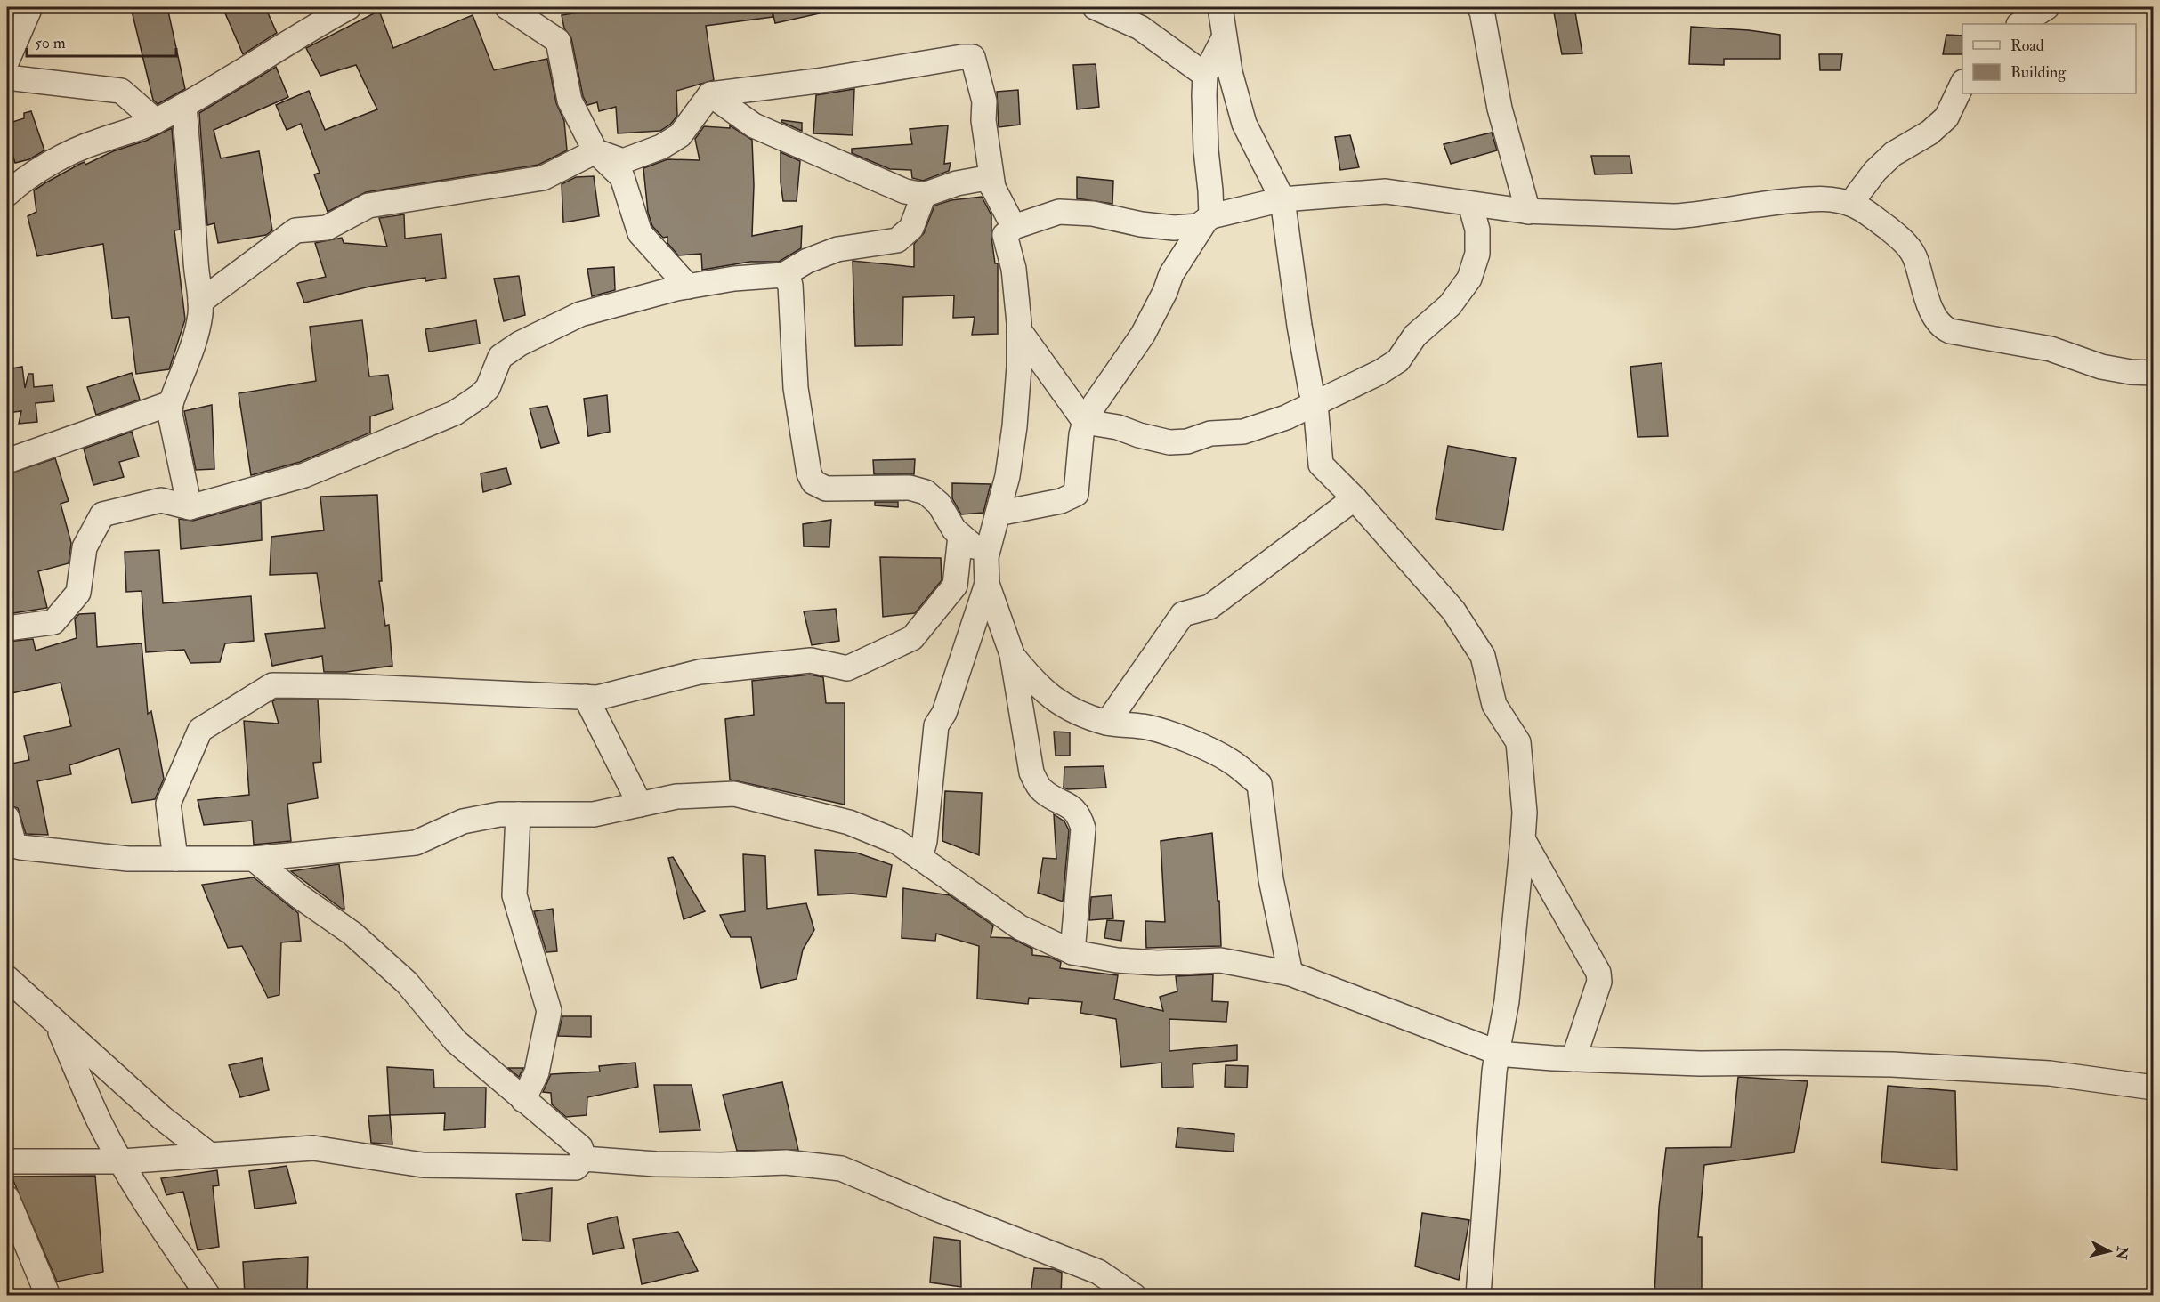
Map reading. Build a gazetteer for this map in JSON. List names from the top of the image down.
{
  "legend": ["Road", "Building"],
  "scale_bar": "50 m",
  "north": "right"
}
